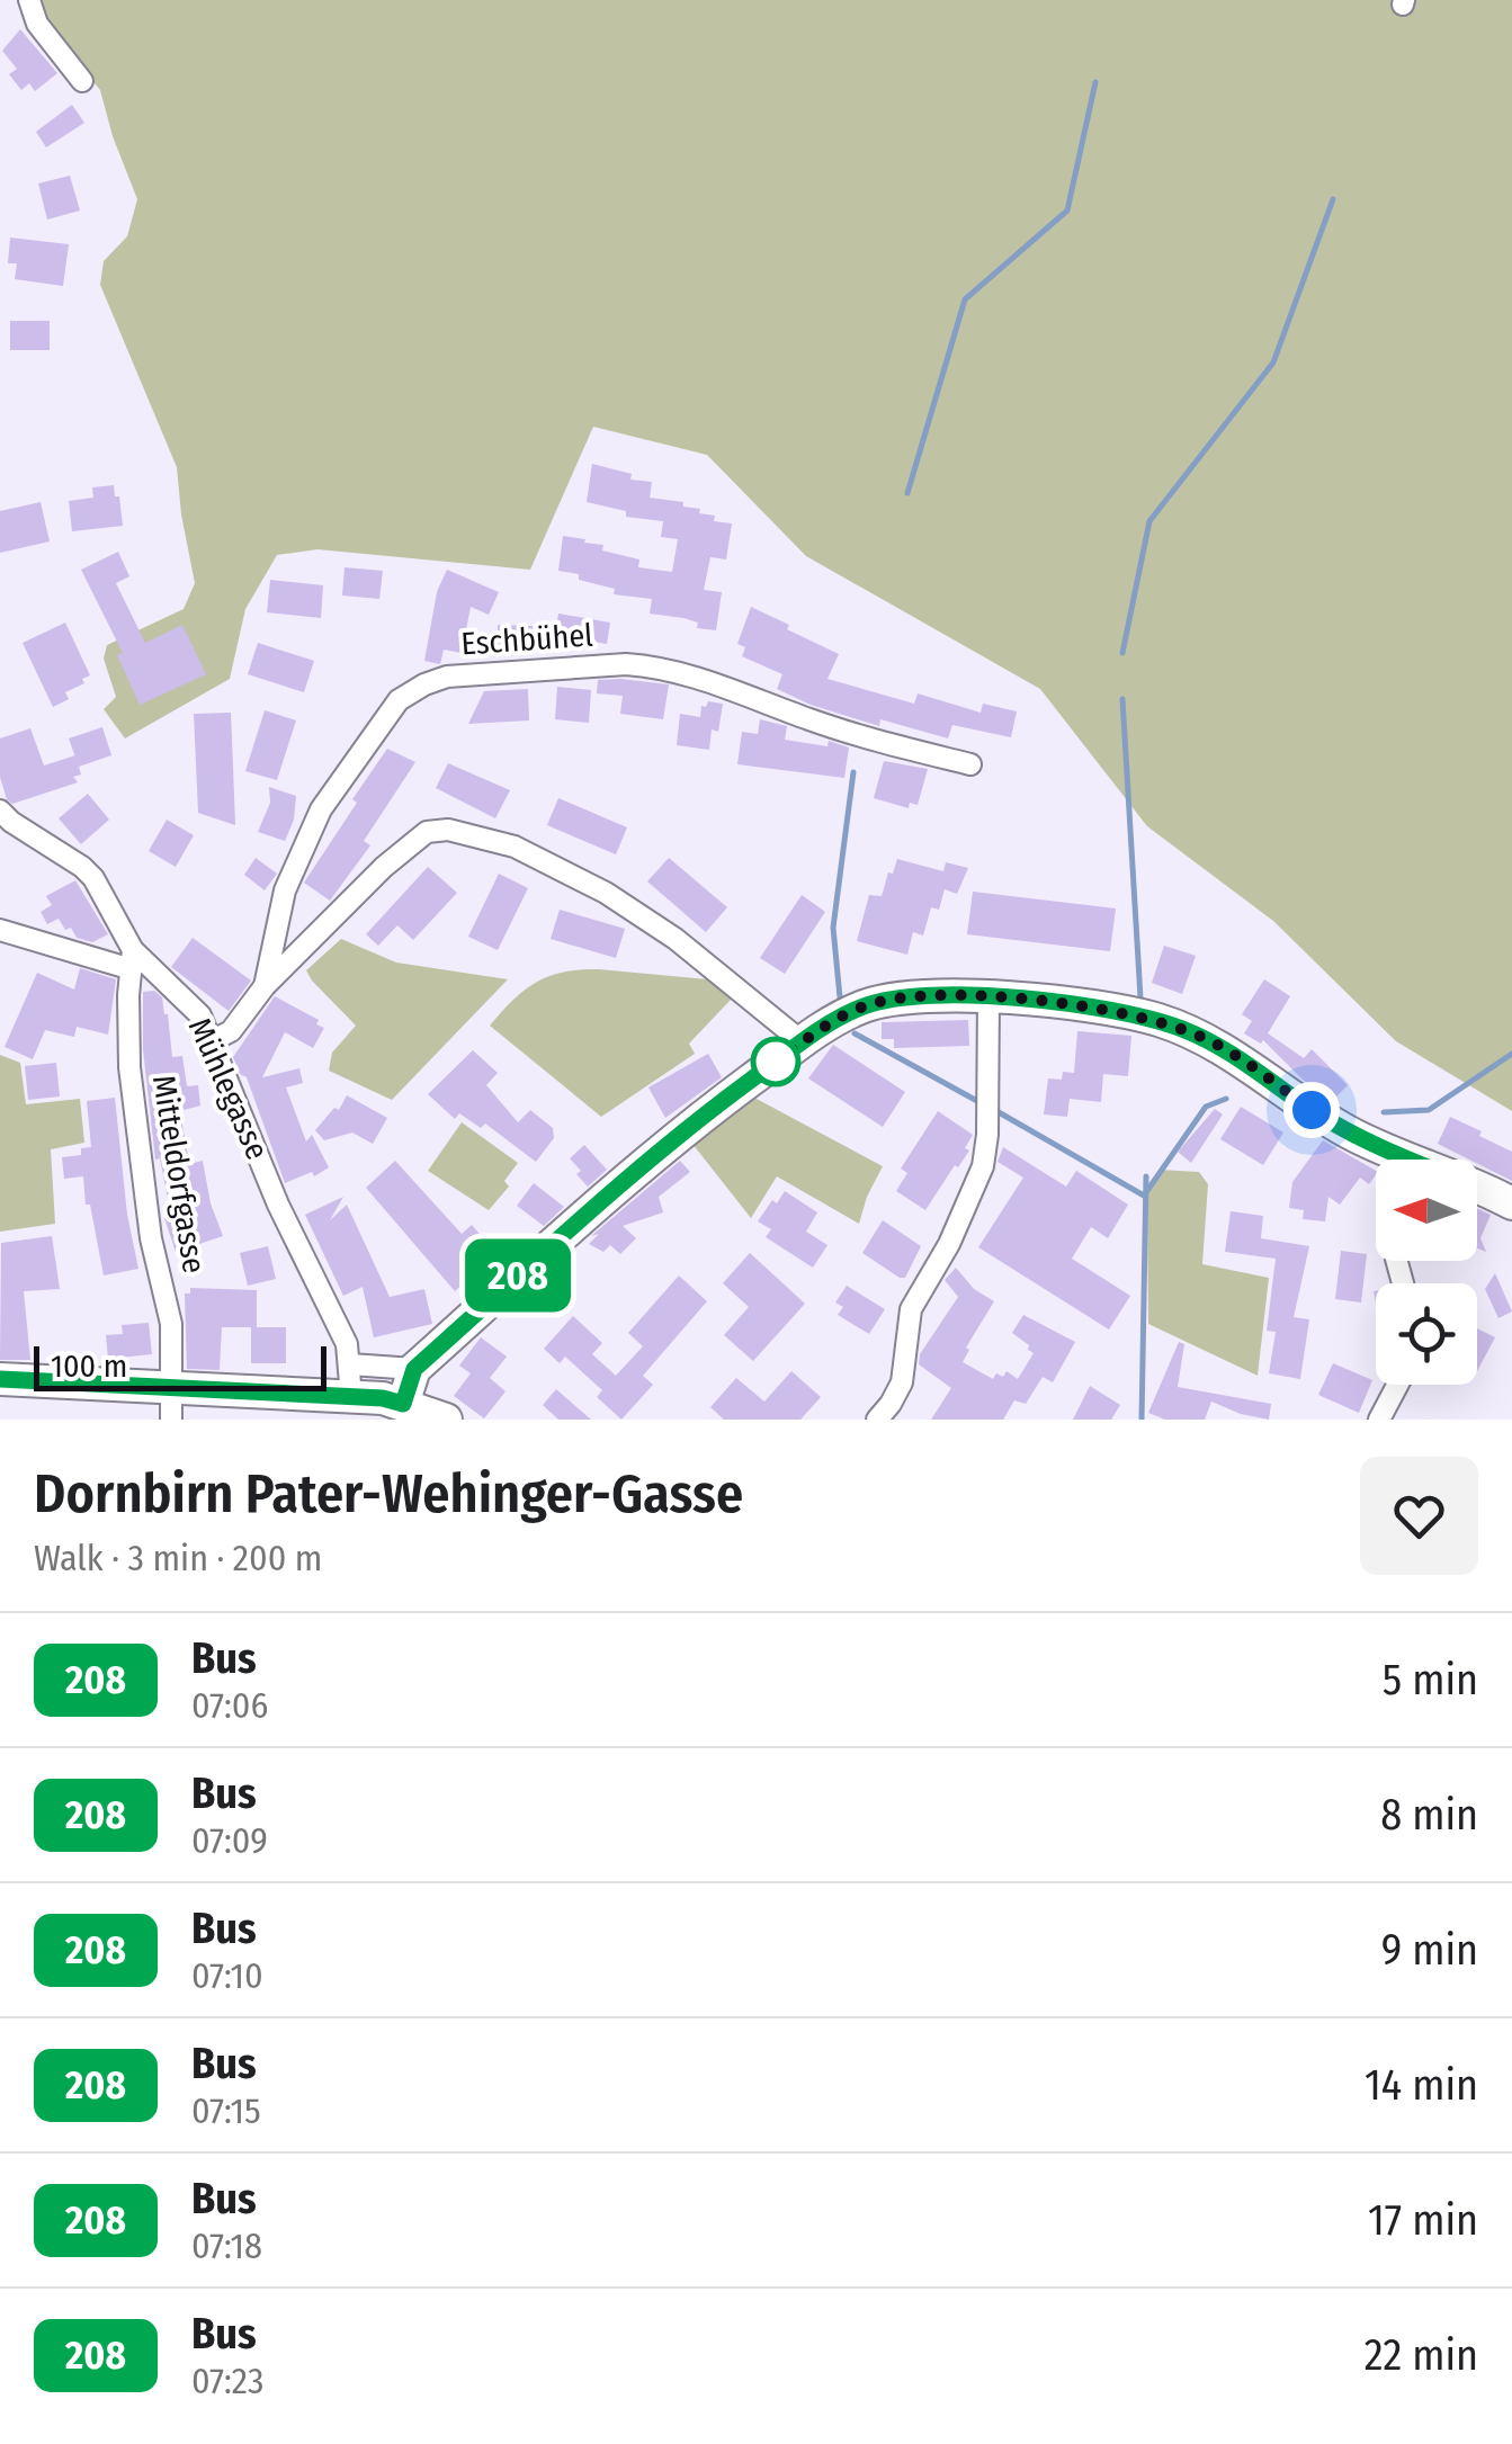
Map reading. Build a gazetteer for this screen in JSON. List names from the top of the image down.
{
  "streets": {
    "street": ["Eschbühel", "Mühlegasse", "Mitteldorfgasse"]
  },
  "crossings": [
    ["Mühlegasse", "Mitteldorfgasse"]
  ],
  "lines": ["bus line 208"],
  "scale_bar": "100 m",
  "north": "left",
  "page": {
    "on_map": "208",
    "scale": "100 m",
    "heading": ["Dornbirn Pater-Wehinger-Gasse", "Walk · 3 min · 200 m"],
    "list": [
      {
        "mark": "208",
        "name": "Bus",
        "note": "07:06",
        "value": "5 min"
      },
      {
        "mark": "208",
        "name": "Bus",
        "note": "07:09",
        "value": "8 min"
      },
      {
        "mark": "208",
        "name": "Bus",
        "note": "07:10",
        "value": "9 min"
      },
      {
        "mark": "208",
        "name": "Bus",
        "note": "07:15",
        "value": "14 min"
      },
      {
        "mark": "208",
        "name": "Bus",
        "note": "07:18",
        "value": "17 min"
      },
      {
        "mark": "208",
        "name": "Bus",
        "note": "07:23",
        "value": "22 min"
      }
    ]
  }
}
